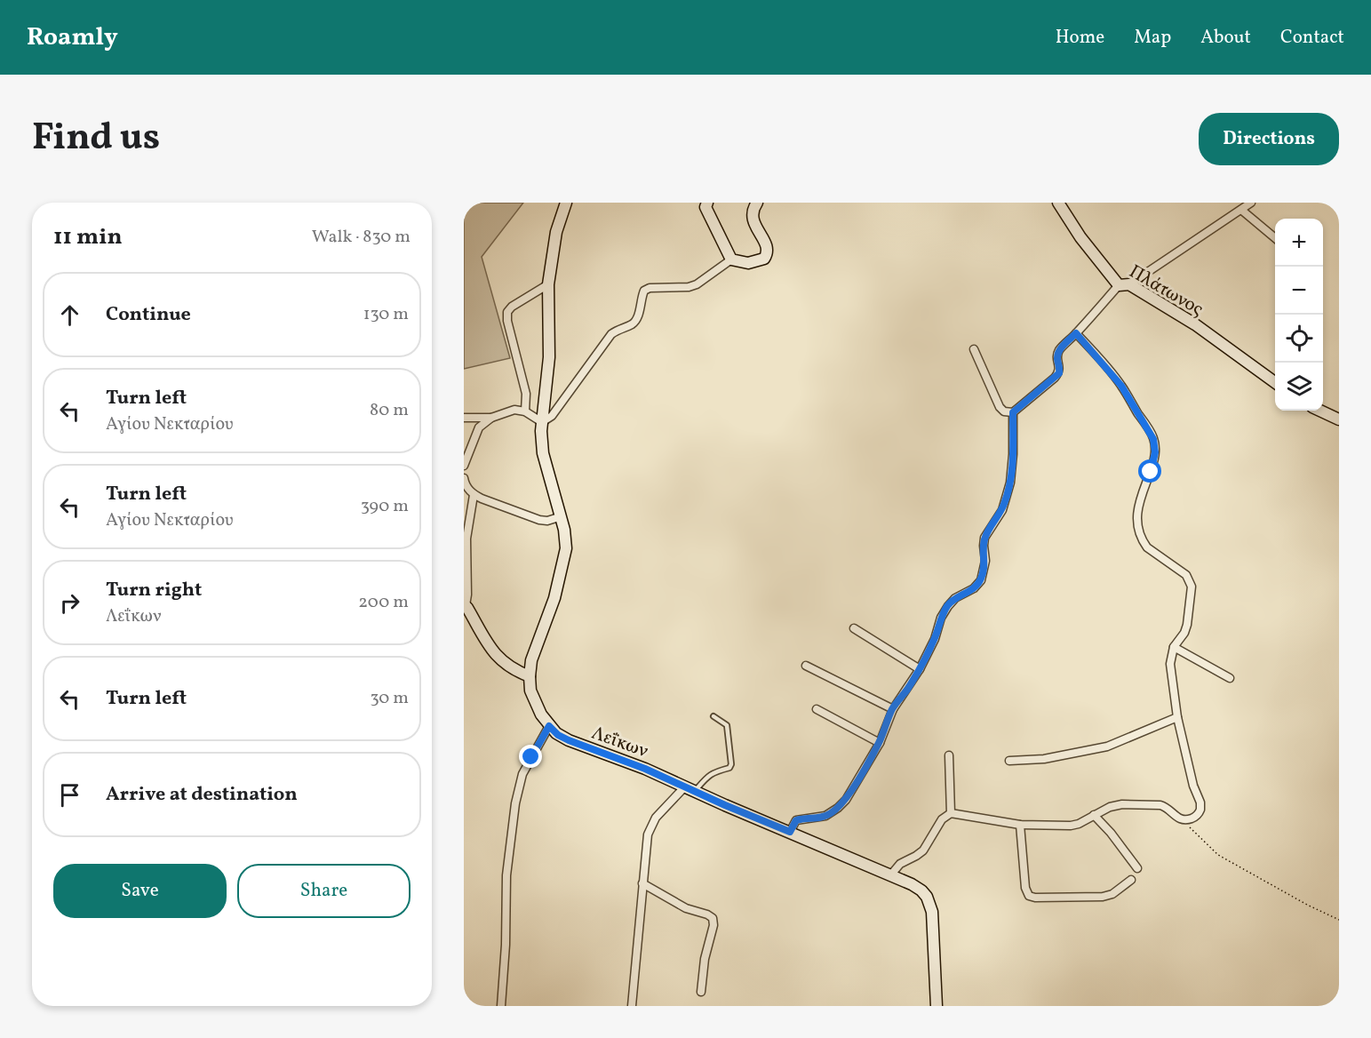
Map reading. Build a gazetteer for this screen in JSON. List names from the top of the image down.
{
  "streets": {
    "street": ["Πλάτωνος", "Λεΐκων"]
  },
  "page": {
    "header": "Roamly",
    "nav": [
      "Home",
      "Map",
      "About",
      "Contact"
    ],
    "title": "Find us",
    "buttons": [
      "Directions",
      ["Save", "Share"]
    ],
    "heading": ["11 min", "Walk · 830 m"],
    "map_buttons": ["+", "−"],
    "list": [
      ["Continue", "130 m"],
      ["Turn left", "Αγίου Νεκταρίου", "80 m"],
      ["Turn left", "Αγίου Νεκταρίου", "390 m"],
      ["Turn right", "Λεΐκων", "200 m"],
      ["Turn left", "30 m"],
      "Arrive at destination"
    ]
  }
}
